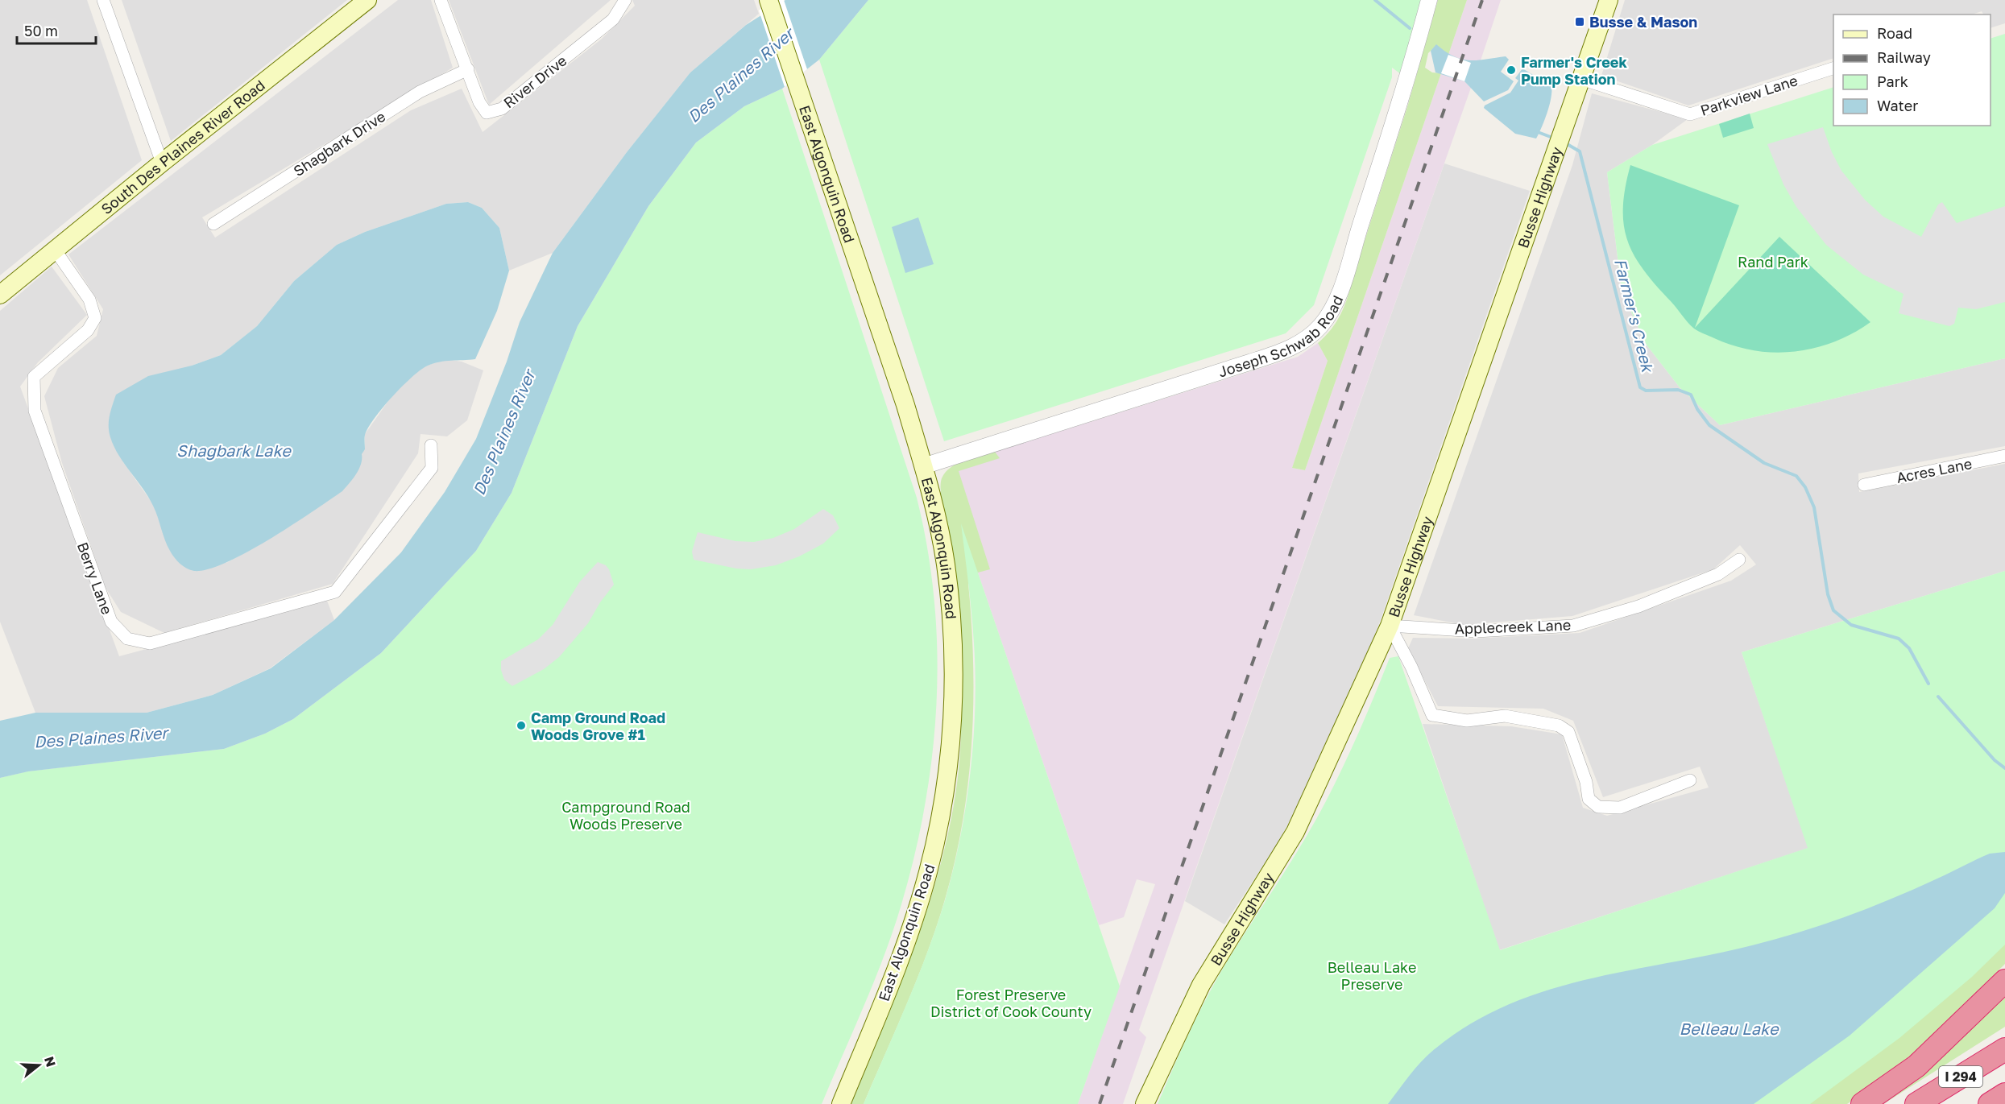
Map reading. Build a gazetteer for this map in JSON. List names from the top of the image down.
{
  "streets": {
    "highway": ["I 294"],
    "main road": ["South Des Plaines River Road", "East Algonquin Road", "Busse Highway"],
    "street": [
      "River Drive",
      "Parkview Lane",
      "Shagbark Drive",
      "Joseph Schwab Road",
      "Acres Lane",
      "Berry Lane",
      "Applecreek Lane"
    ]
  },
  "crossings": [
    ["River Drive", "Shagbark Drive"],
    ["Parkview Lane", "Busse Highway"],
    ["South Des Plaines River Road", "Berry Lane"],
    ["East Algonquin Road", "Joseph Schwab Road"],
    ["Busse Highway", "Applecreek Lane"]
  ],
  "water": [
    "Des Plaines River",
    "Farmer's Creek",
    "Shagbark Lake",
    "Belleau Lake"
  ],
  "parks": [
    "Rand Park",
    "Campground Road Woods Preserve",
    "Belleau Lake Preserve",
    "Forest Preserve District of Cook County"
  ],
  "places": {
    "transit": ["Busse & Mason"],
    "other": ["Farmer's Creek Pump Station", "Camp Ground Road Woods Grove #1"]
  },
  "legend": [
    "Road",
    "Railway",
    "Park",
    "Water"
  ],
  "scale_bar": "50 m",
  "north": "right"
}
